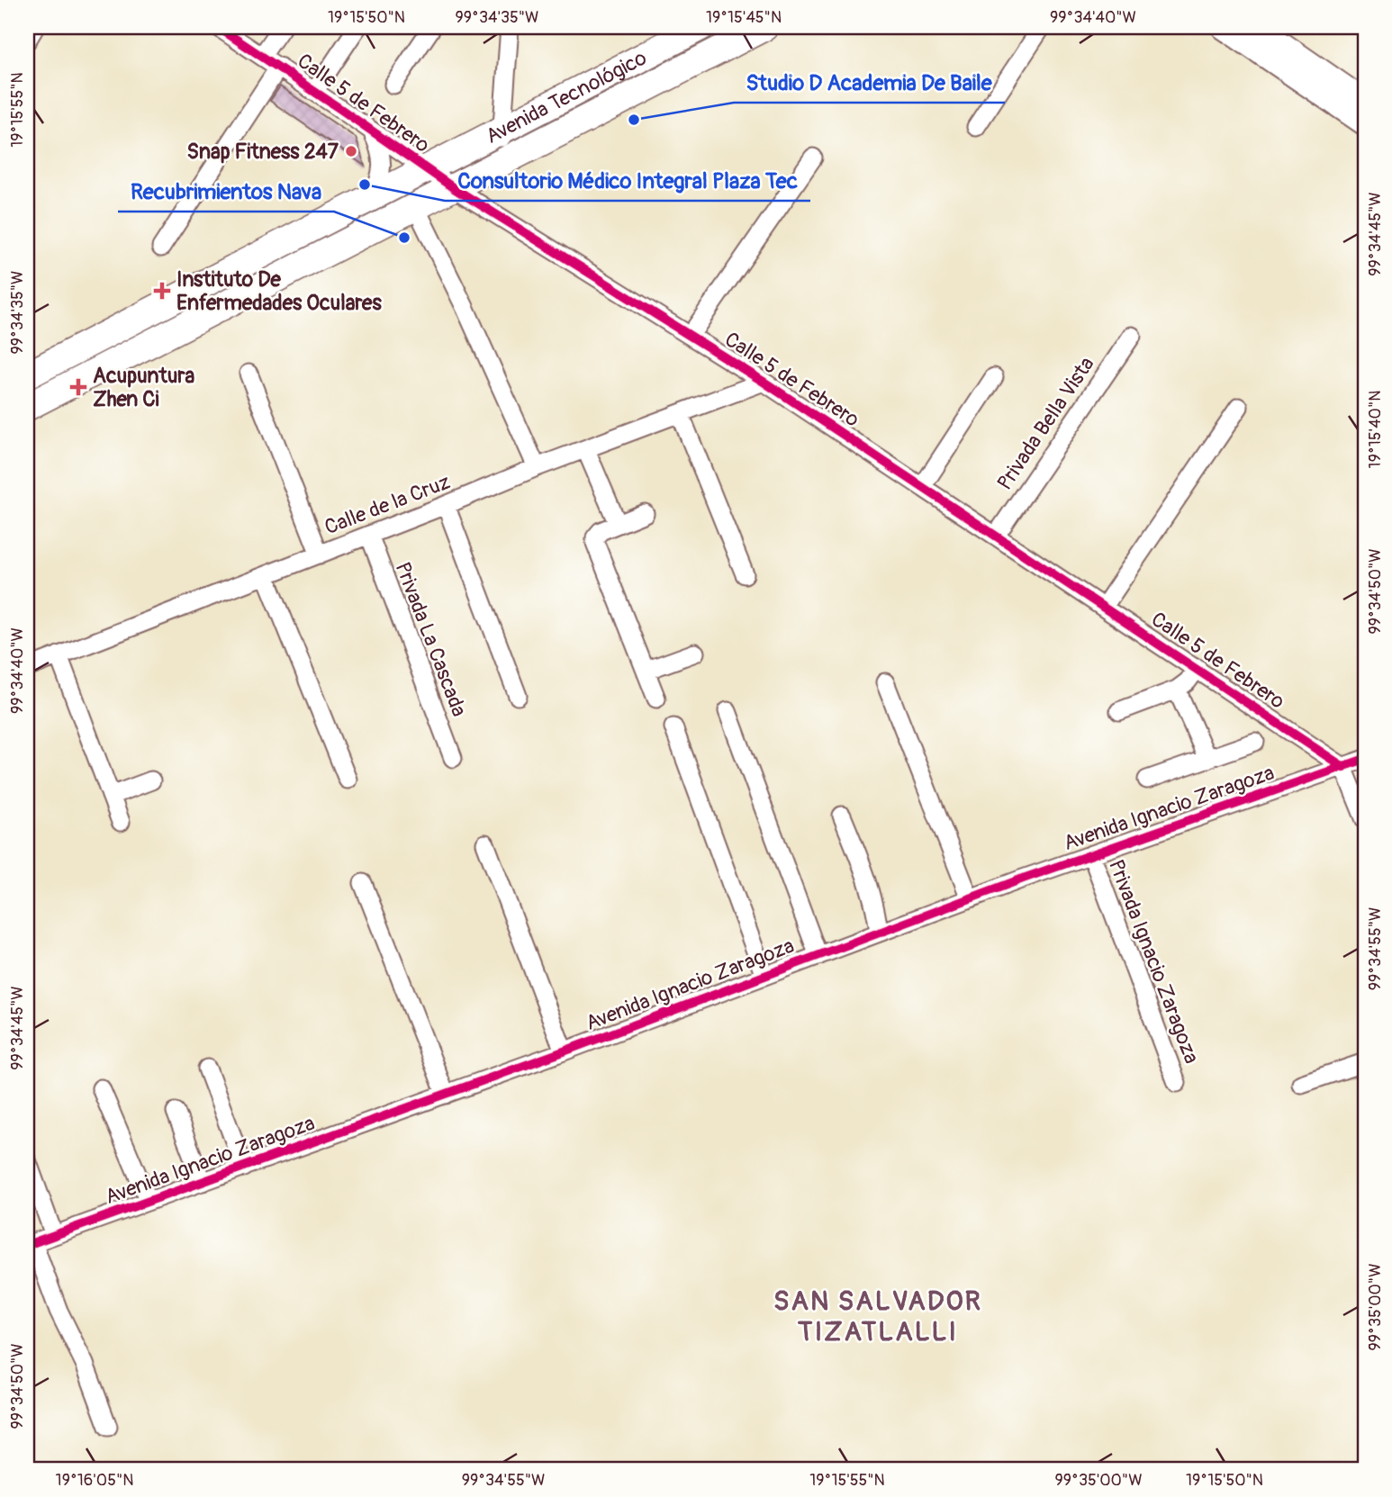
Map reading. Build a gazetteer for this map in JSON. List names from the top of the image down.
{
  "streets": {
    "main road": ["Avenida Tecnológico"],
    "street": [
      "Calle 5 de Febrero",
      "Privada Bella Vista",
      "Calle de la Cruz",
      "Privada La Cascada",
      "Avenida Ignacio Zaragoza",
      "Privada Ignacio Zaragoza"
    ]
  },
  "crossings": [
    ["Avenida Tecnológico", "Calle 5 de Febrero"],
    ["Calle 5 de Febrero", "Privada Bella Vista"],
    ["Calle 5 de Febrero", "Calle de la Cruz"],
    ["Calle 5 de Febrero", "Avenida Ignacio Zaragoza"],
    ["Calle de la Cruz", "Privada La Cascada"],
    ["Avenida Ignacio Zaragoza", "Privada Ignacio Zaragoza"]
  ],
  "districts": ["SAN SALVADOR TIZATLALLI"],
  "places": {
    "other": [
      "Studio D Academia De Baile",
      "Snap Fitness 247",
      "Consultorio Médico Integral Plaza Tec",
      "Recubrimientos Nava"
    ],
    "health": ["Instituto De Enfermedades Oculares", "Acupuntura Zhen Ci"]
  },
  "coordinates": [
    "19°15'50\"N",
    "99°34'35\"W",
    "19°15'45\"N",
    "99°34'40\"W",
    "19°15'55\"N",
    "99°34'45\"W",
    "19°15'40\"N",
    "99°34'50\"W",
    "99°34'55\"W",
    "99°35'00\"W",
    "19°16'05\"N"
  ]
}
